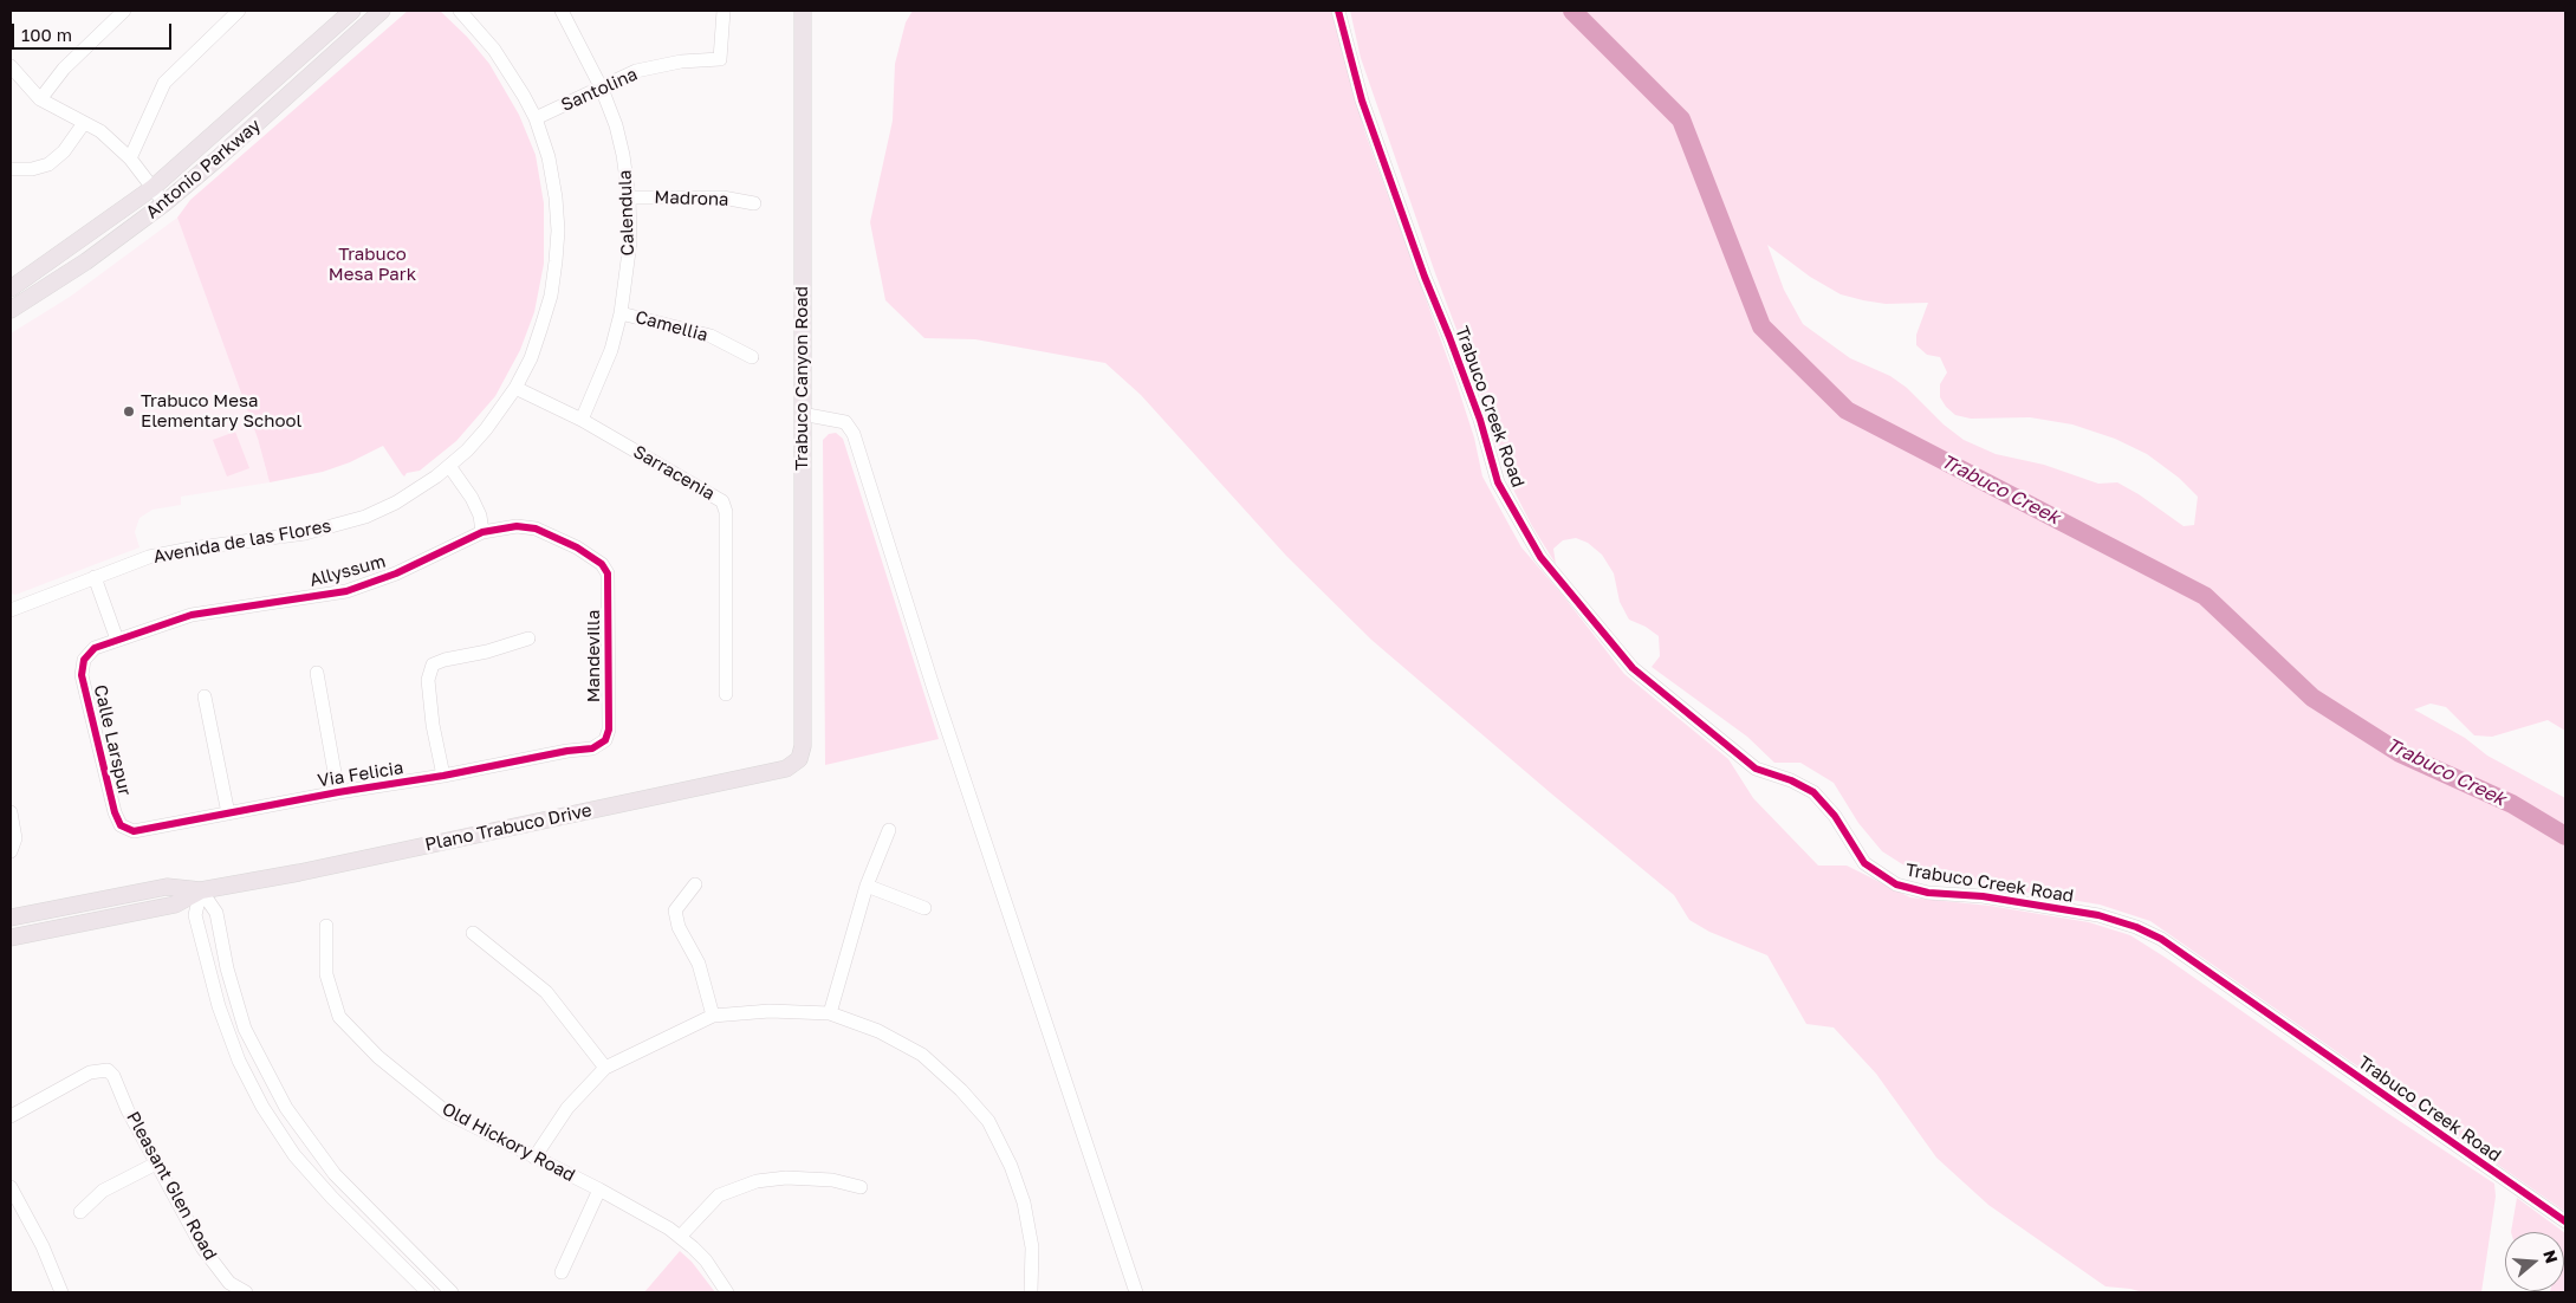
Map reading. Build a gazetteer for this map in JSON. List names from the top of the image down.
{
  "streets": {
    "main road": ["Antonio Parkway", "Trabuco Canyon Road", "Plano Trabuco Drive"],
    "street": [
      "Santolina",
      "Madrona",
      "Calendula",
      "Camellia",
      "Trabuco Creek Road",
      "Sarracenia",
      "Avenida de las Flores",
      "Allyssum",
      "Mandevilla",
      "Calle Larspur",
      "Via Felicia",
      "Old Hickory Road",
      "Pleasant Glen Road"
    ]
  },
  "crossings": [
    ["Santolina", "Calendula"],
    ["Santolina", "Avenida de las Flores"],
    ["Madrona", "Calendula"],
    ["Calendula", "Camellia"],
    ["Calendula", "Sarracenia"],
    ["Trabuco Canyon Road", "Plano Trabuco Drive"],
    ["Sarracenia", "Avenida de las Flores"],
    ["Allyssum", "Mandevilla"],
    ["Allyssum", "Calle Larspur"],
    ["Mandevilla", "Via Felicia"],
    ["Calle Larspur", "Via Felicia"]
  ],
  "water": ["Trabuco Creek"],
  "parks": ["Trabuco Mesa Park"],
  "places": ["Trabuco Mesa Elementary School"],
  "scale_bar": "100 m",
  "north": "right"
}
